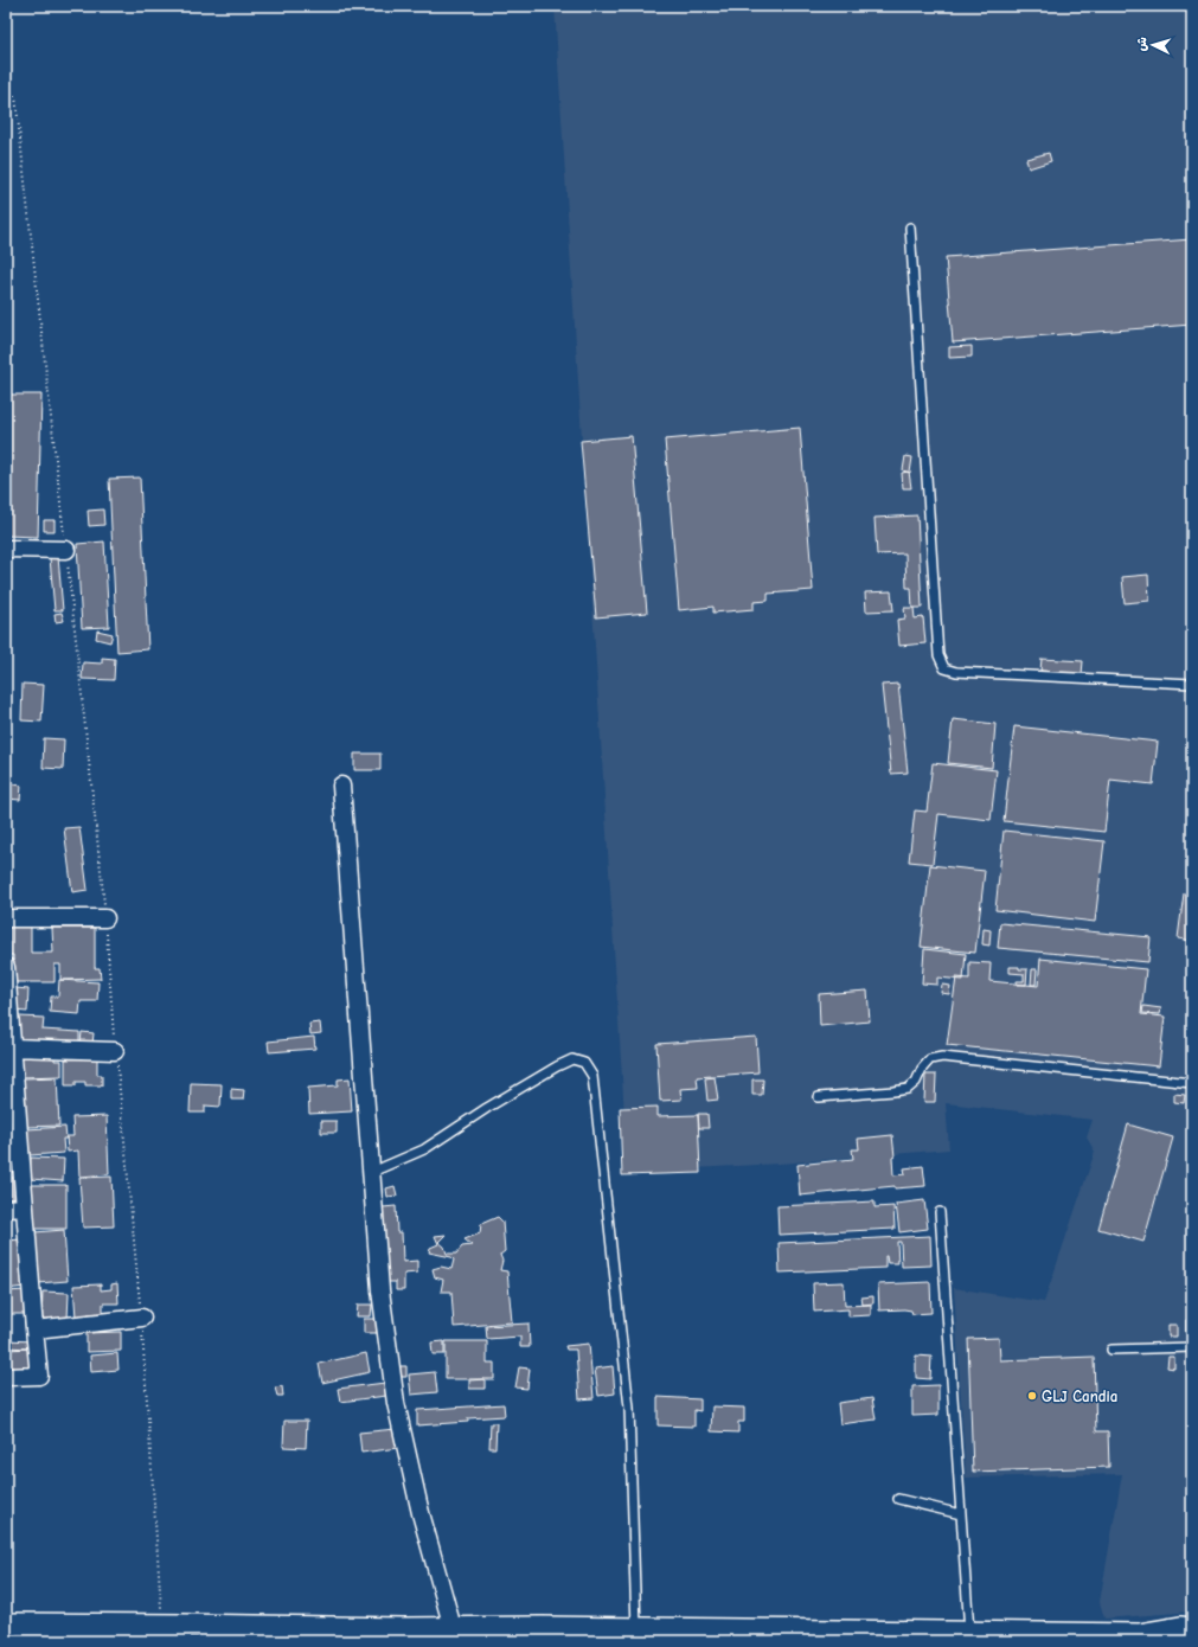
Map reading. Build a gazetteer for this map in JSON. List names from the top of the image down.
{
  "places": ["GLJ Candia"],
  "north": "left"
}
